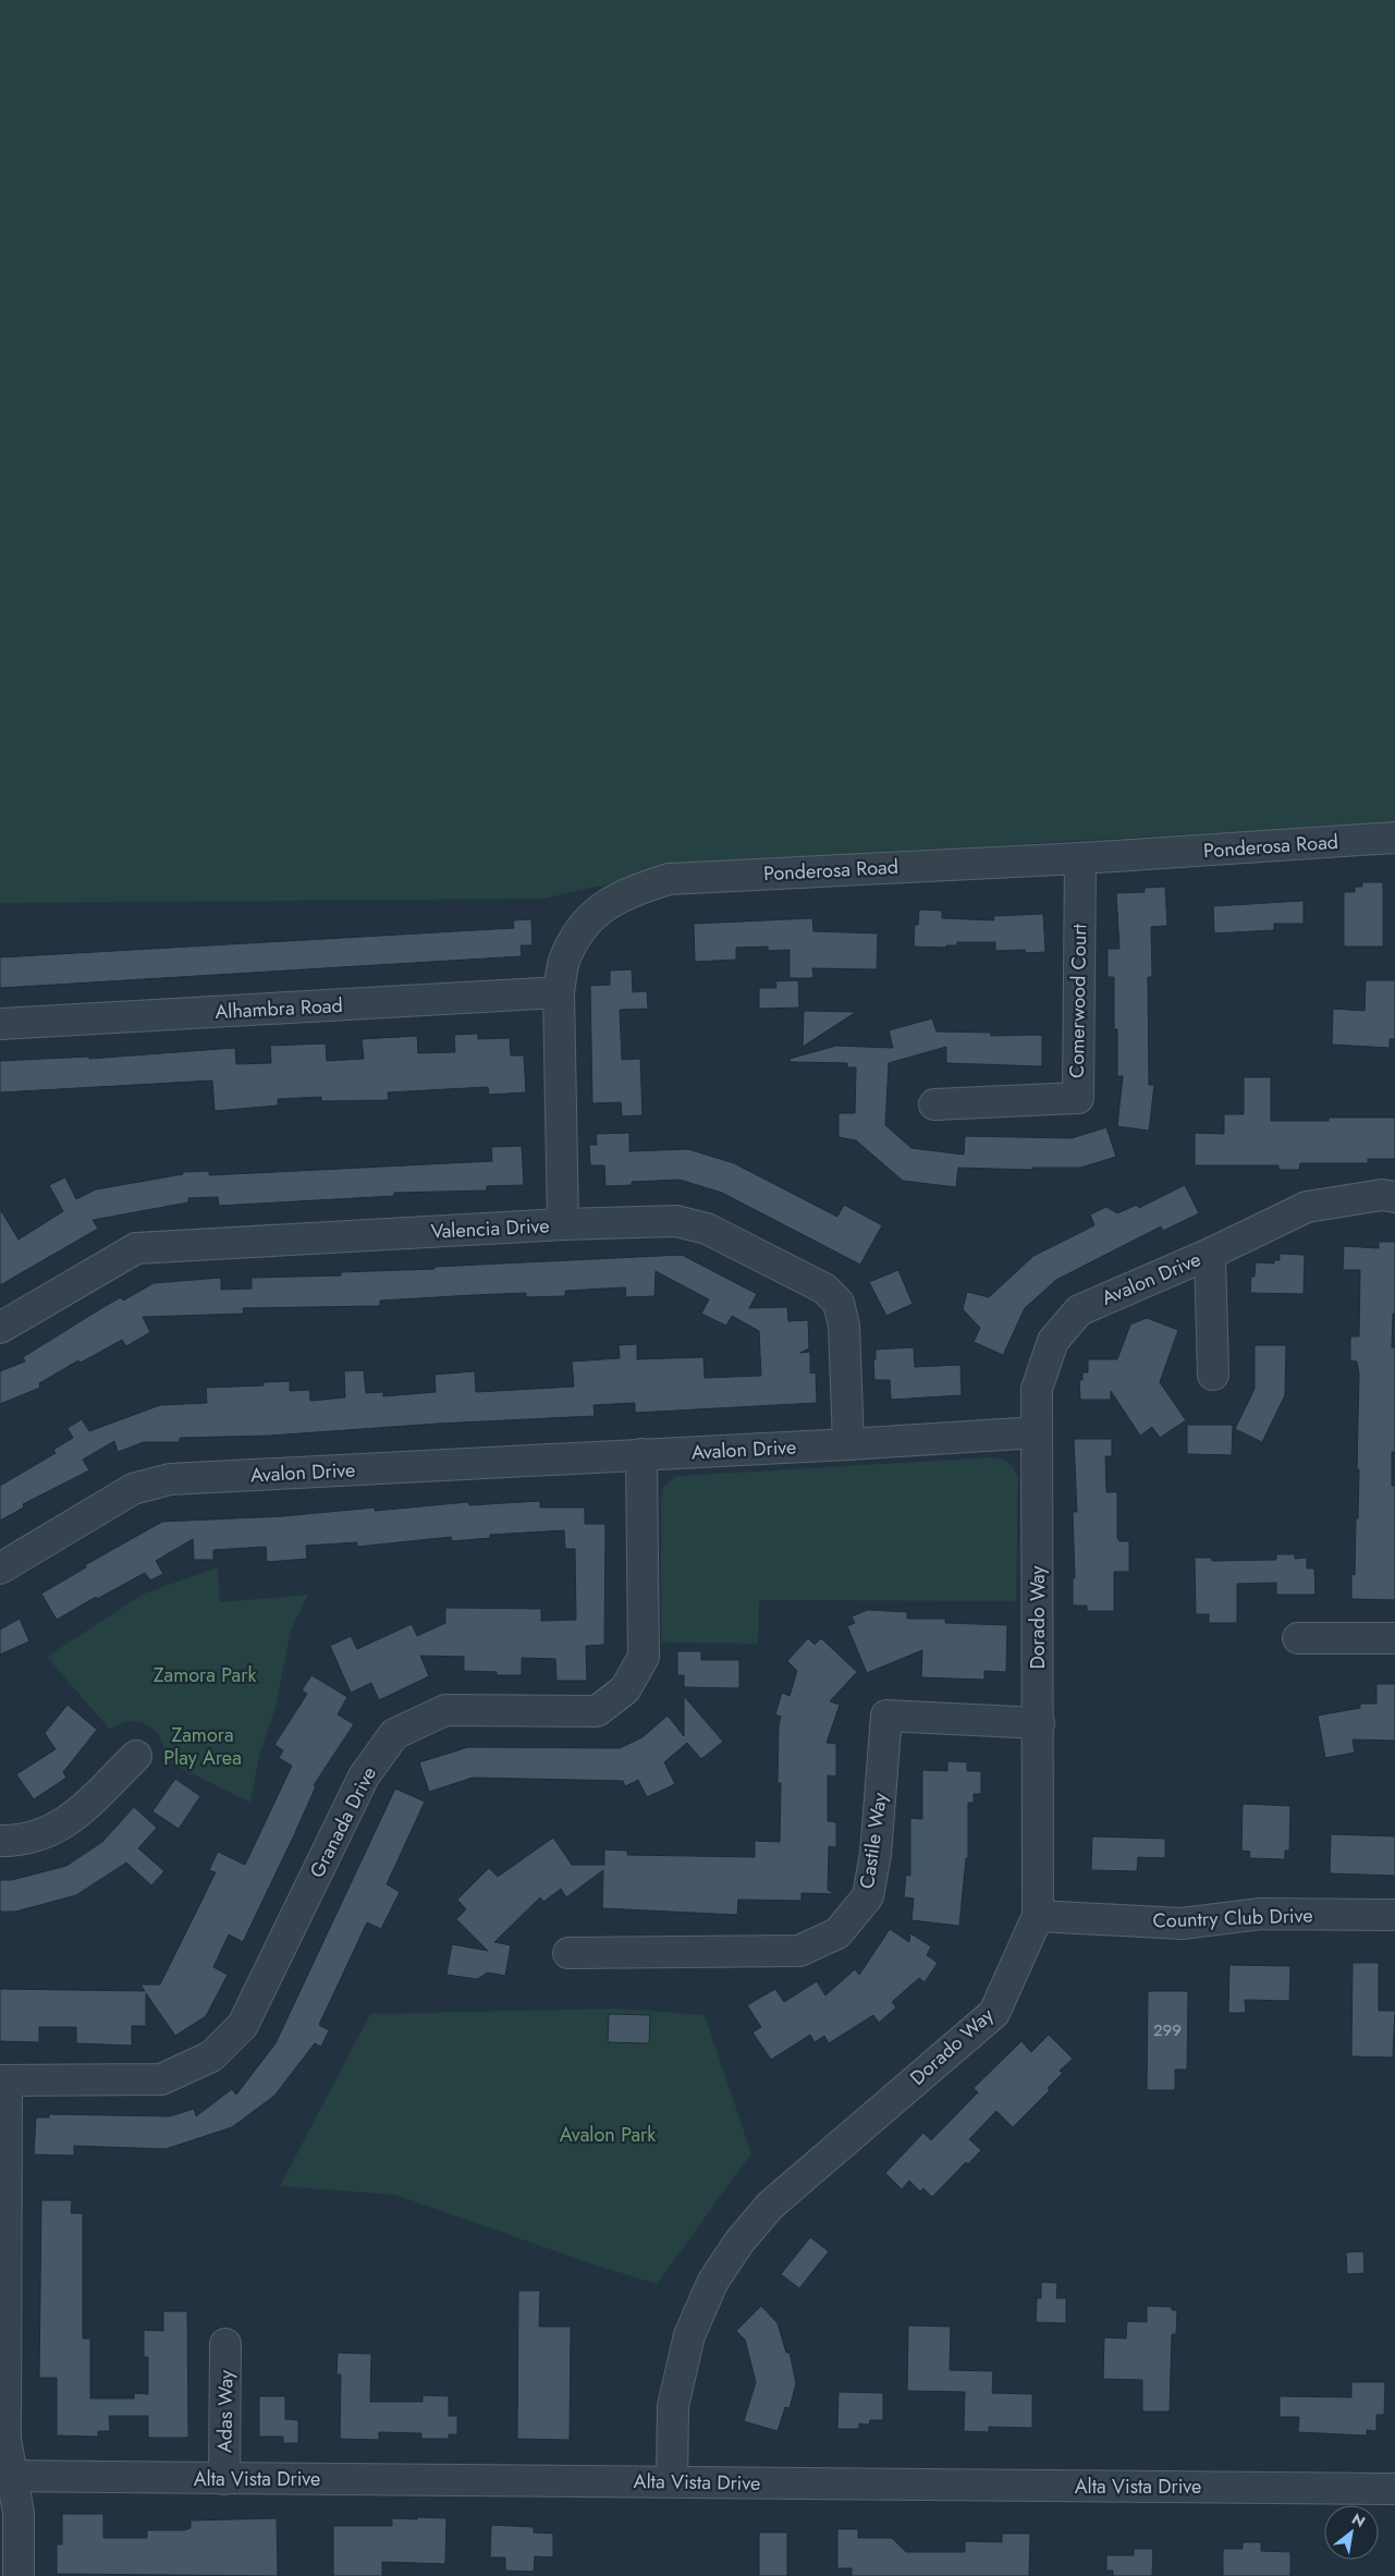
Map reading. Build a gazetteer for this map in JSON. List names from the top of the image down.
{
  "streets": {
    "street": [
      "Ponderosa Road",
      "Comerwood Court",
      "Alhambra Road",
      "Valencia Drive",
      "Avalon Drive",
      "Dorado Way",
      "Granada Drive",
      "Castile Way",
      "Country Club Drive",
      "Adas Way",
      "Alta Vista Drive"
    ]
  },
  "crossings": [
    ["Ponderosa Road", "Comerwood Court"],
    ["Ponderosa Road", "Alhambra Road"],
    ["Ponderosa Road", "Valencia Drive"],
    ["Valencia Drive", "Avalon Drive"],
    ["Avalon Drive", "Dorado Way"],
    ["Avalon Drive", "Granada Drive"],
    ["Dorado Way", "Castile Way"],
    ["Dorado Way", "Country Club Drive"],
    ["Dorado Way", "Alta Vista Drive"],
    ["Adas Way", "Alta Vista Drive"]
  ],
  "parks": ["Zamora Park", "Zamora Play Area", "Avalon Park"],
  "house_numbers": ["299"],
  "north": "top right"
}
